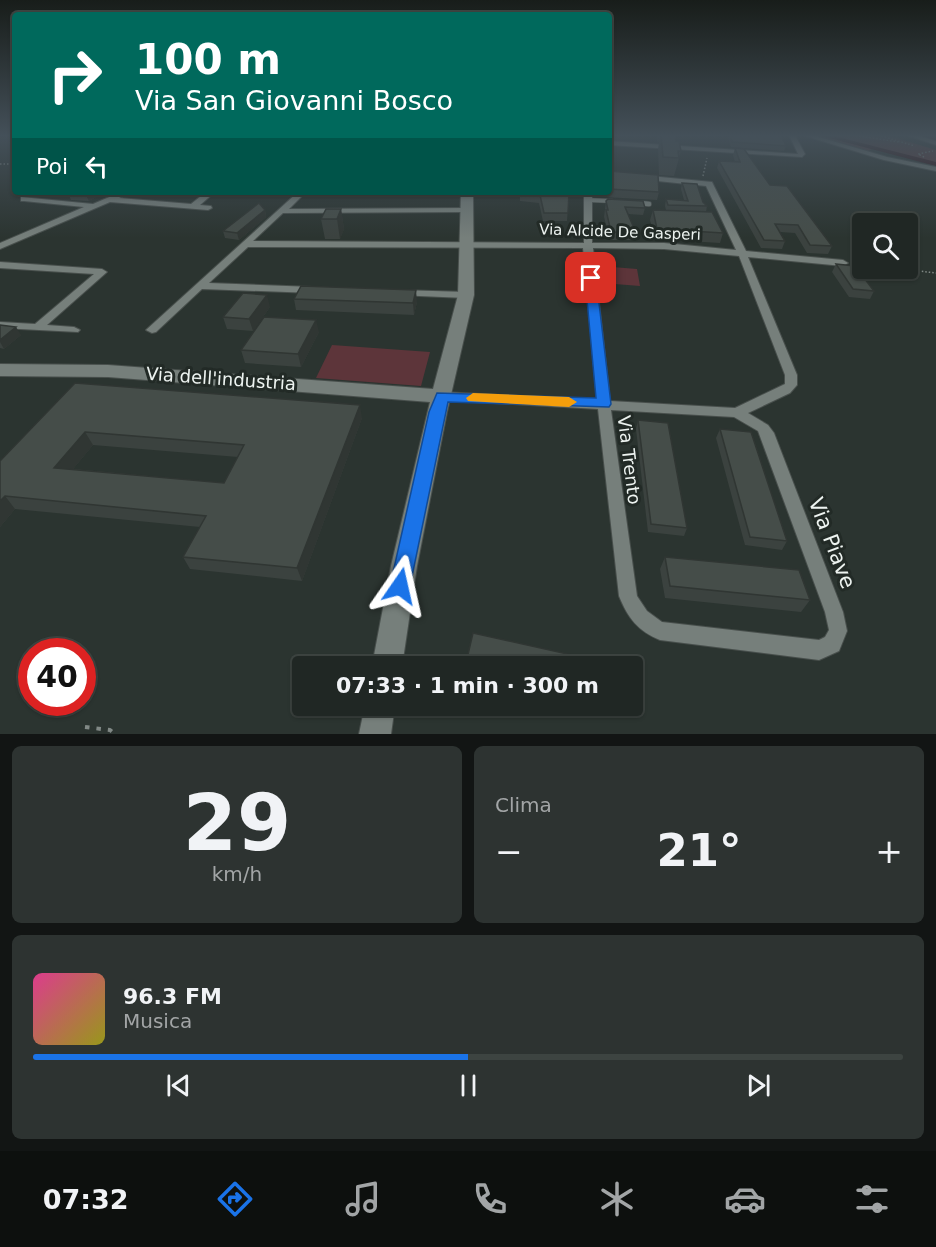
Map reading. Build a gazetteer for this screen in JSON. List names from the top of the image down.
{
  "streets": {
    "street": [
      "Via Alcide De Gasperi",
      "Via dell'industria",
      "Via Trento",
      "Via Piave"
    ]
  },
  "crossings": [
    ["Via Alcide De Gasperi", "Via Trento"],
    ["Via dell'industria", "Via Piave"],
    ["Via Trento", "Via Piave"]
  ],
  "page": {
    "turn": ["100 m", "Via San Giovanni Bosco"],
    "then": "Poi",
    "limit": "40",
    "trip": "07:33 · 1 min · 300 m",
    "tile": [
      ["29", "km/h"],
      "Clima"
    ],
    "heat": ["−", "21°", "+"],
    "song": ["96.3 FM", "Musica"],
    "tabs": "07:32"
  }
}
